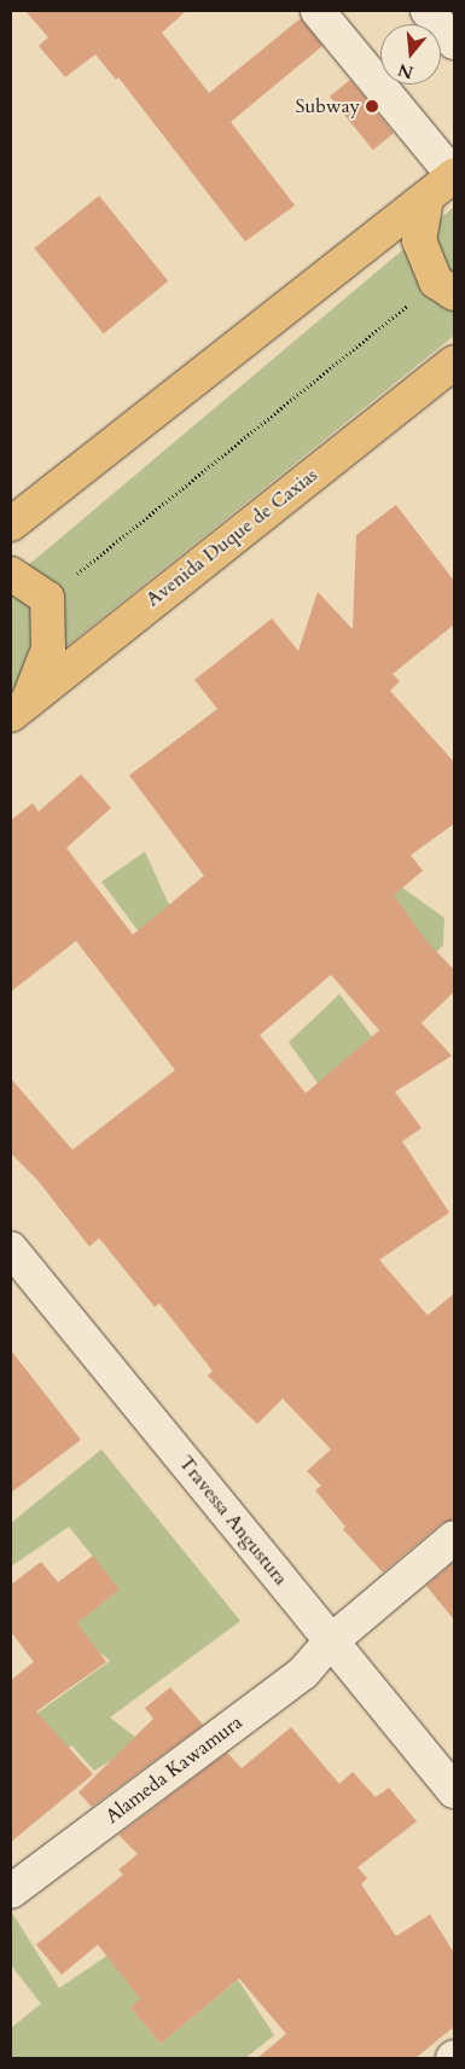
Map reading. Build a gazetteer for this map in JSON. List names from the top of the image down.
{
  "streets": {
    "main road": ["Avenida Duque de Caxias"],
    "street": ["Travessa Angustura", "Alameda Kawamura"]
  },
  "crossings": [
    ["Travessa Angustura", "Alameda Kawamura"]
  ],
  "places": ["Subway"],
  "north": "bottom"
}
